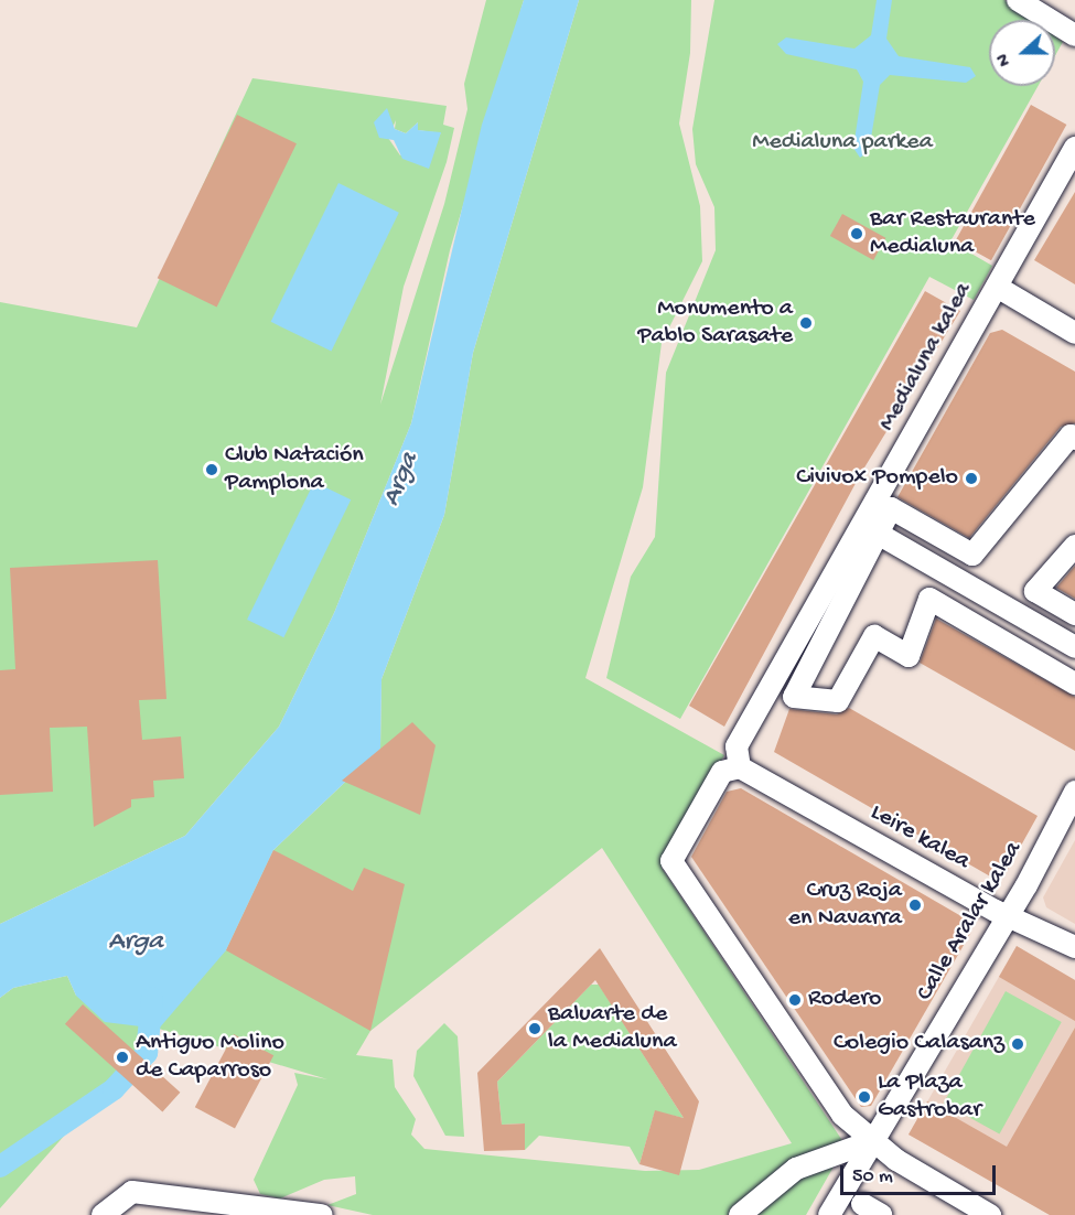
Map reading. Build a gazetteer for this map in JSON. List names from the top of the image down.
{
  "streets": {
    "street": ["Medialuna kalea", "Leire kalea", "Calle Aralar kalea"]
  },
  "crossings": [
    ["Medialuna kalea", "Leire kalea"],
    ["Leire kalea", "Calle Aralar kalea"]
  ],
  "water": ["Arga"],
  "parks": ["Medialuna parkea"],
  "places": [
    "Bar Restaurante Medialuna",
    "Monumento a Pablo Sarasate",
    "Club Natación Pamplona",
    "Civivox Pompelo",
    "Cruz Roja en Navarra",
    "Rodero",
    "Baluarte de la Medialuna",
    "Colegio Calasanz",
    "Antiguo Molino de Caparroso",
    "La Plaza Gastrobar"
  ],
  "scale_bar": "50 m",
  "north": "left"
}
